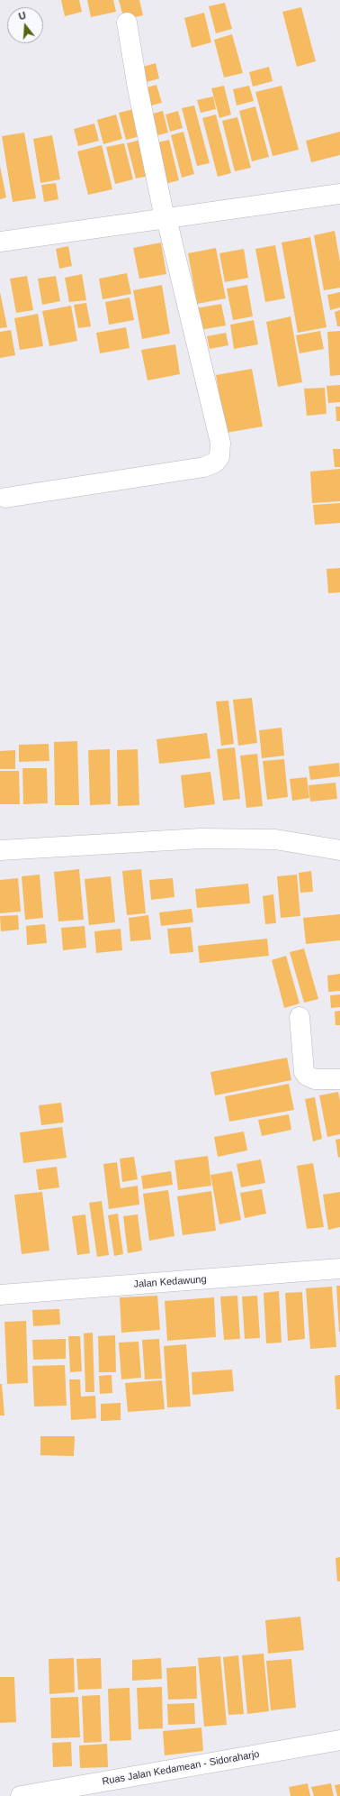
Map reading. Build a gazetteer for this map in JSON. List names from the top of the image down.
{
  "streets": {
    "street": ["Jalan Kedawung", "Ruas Jalan Kedamean - Sidoraharjo"]
  },
  "north": "top"
}
